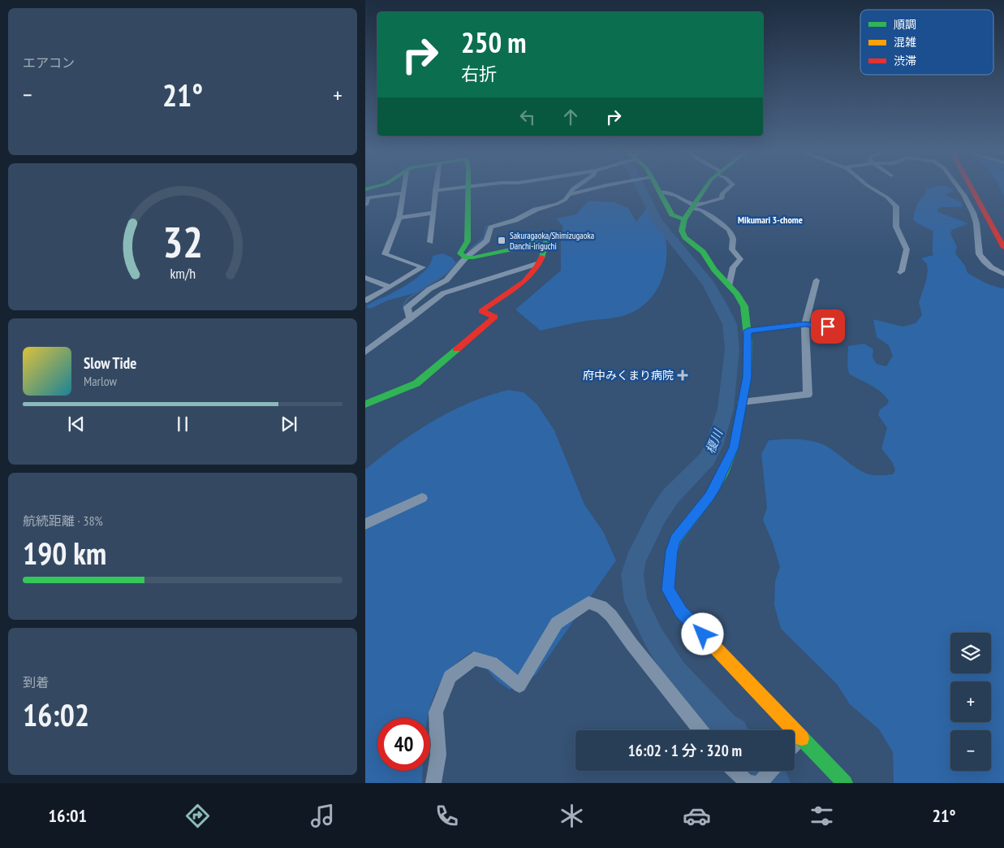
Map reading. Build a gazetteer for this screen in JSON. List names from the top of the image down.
{
  "districts": ["Mikumari 3-chome"],
  "water": ["榎川"],
  "places": {
    "transit": ["Sakuragaoka/Shimizugaoka Danchi-iriguchi"],
    "health": ["府中みくまり病院"]
  },
  "legend": ["順調", "混雑", "渋滞"],
  "page": {
    "tile": [
      "エアコン",
      ["航続距離 · 38%", "190 km"],
      ["到着", "16:02"]
    ],
    "turn": ["250 m", "右折"],
    "heat": ["−", "21°", "+"],
    "song": ["Slow Tide", "Marlow"],
    "map_buttons": ["+", "−"],
    "limit": "40",
    "trip": "16:02 · 1 分 · 320 m",
    "tabs": ["16:01", "21°"],
    "gauge": ["32", "km/h"]
  }
}
